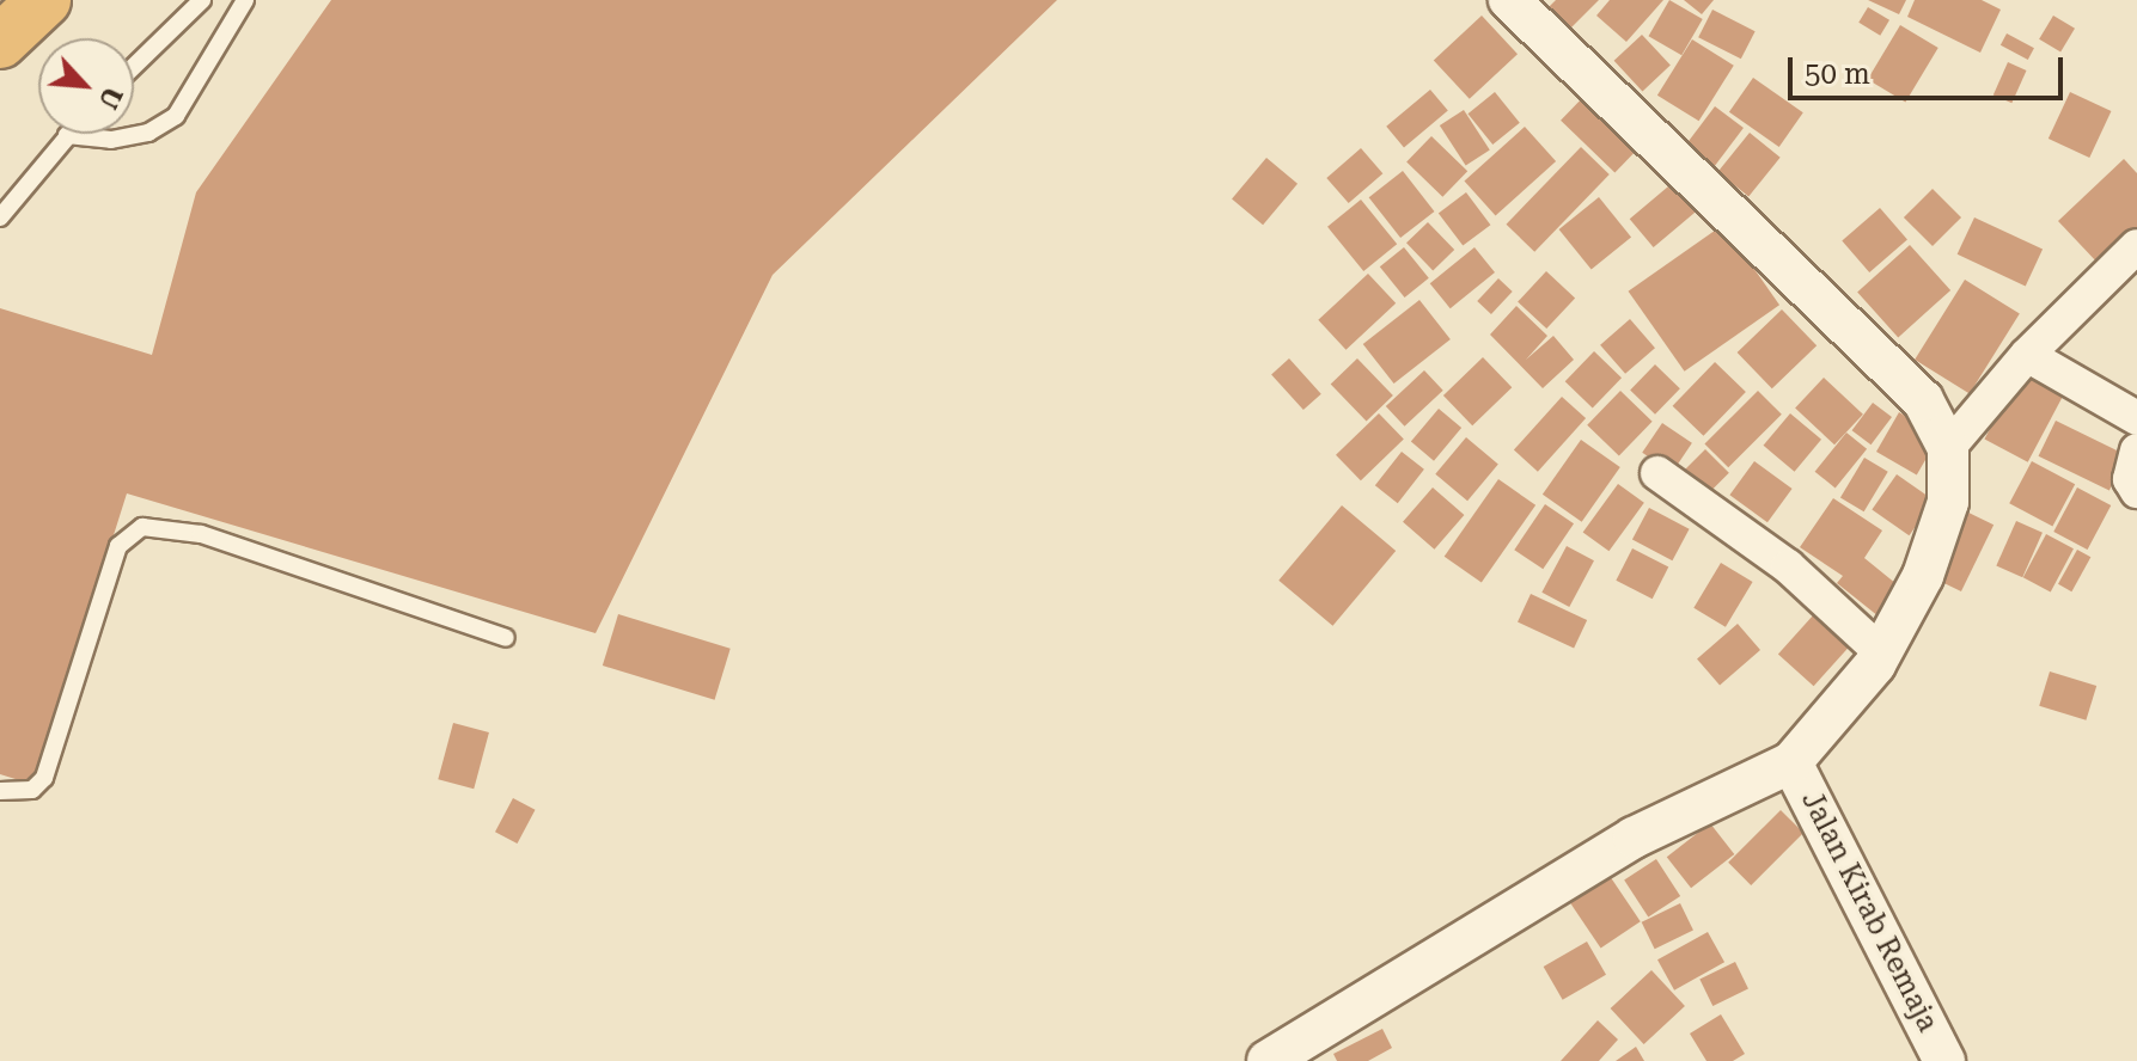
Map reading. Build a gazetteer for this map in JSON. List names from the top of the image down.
{
  "streets": {
    "street": ["Jalan Kirab Remaja"]
  },
  "scale_bar": "50 m",
  "north": "bottom right"
}
